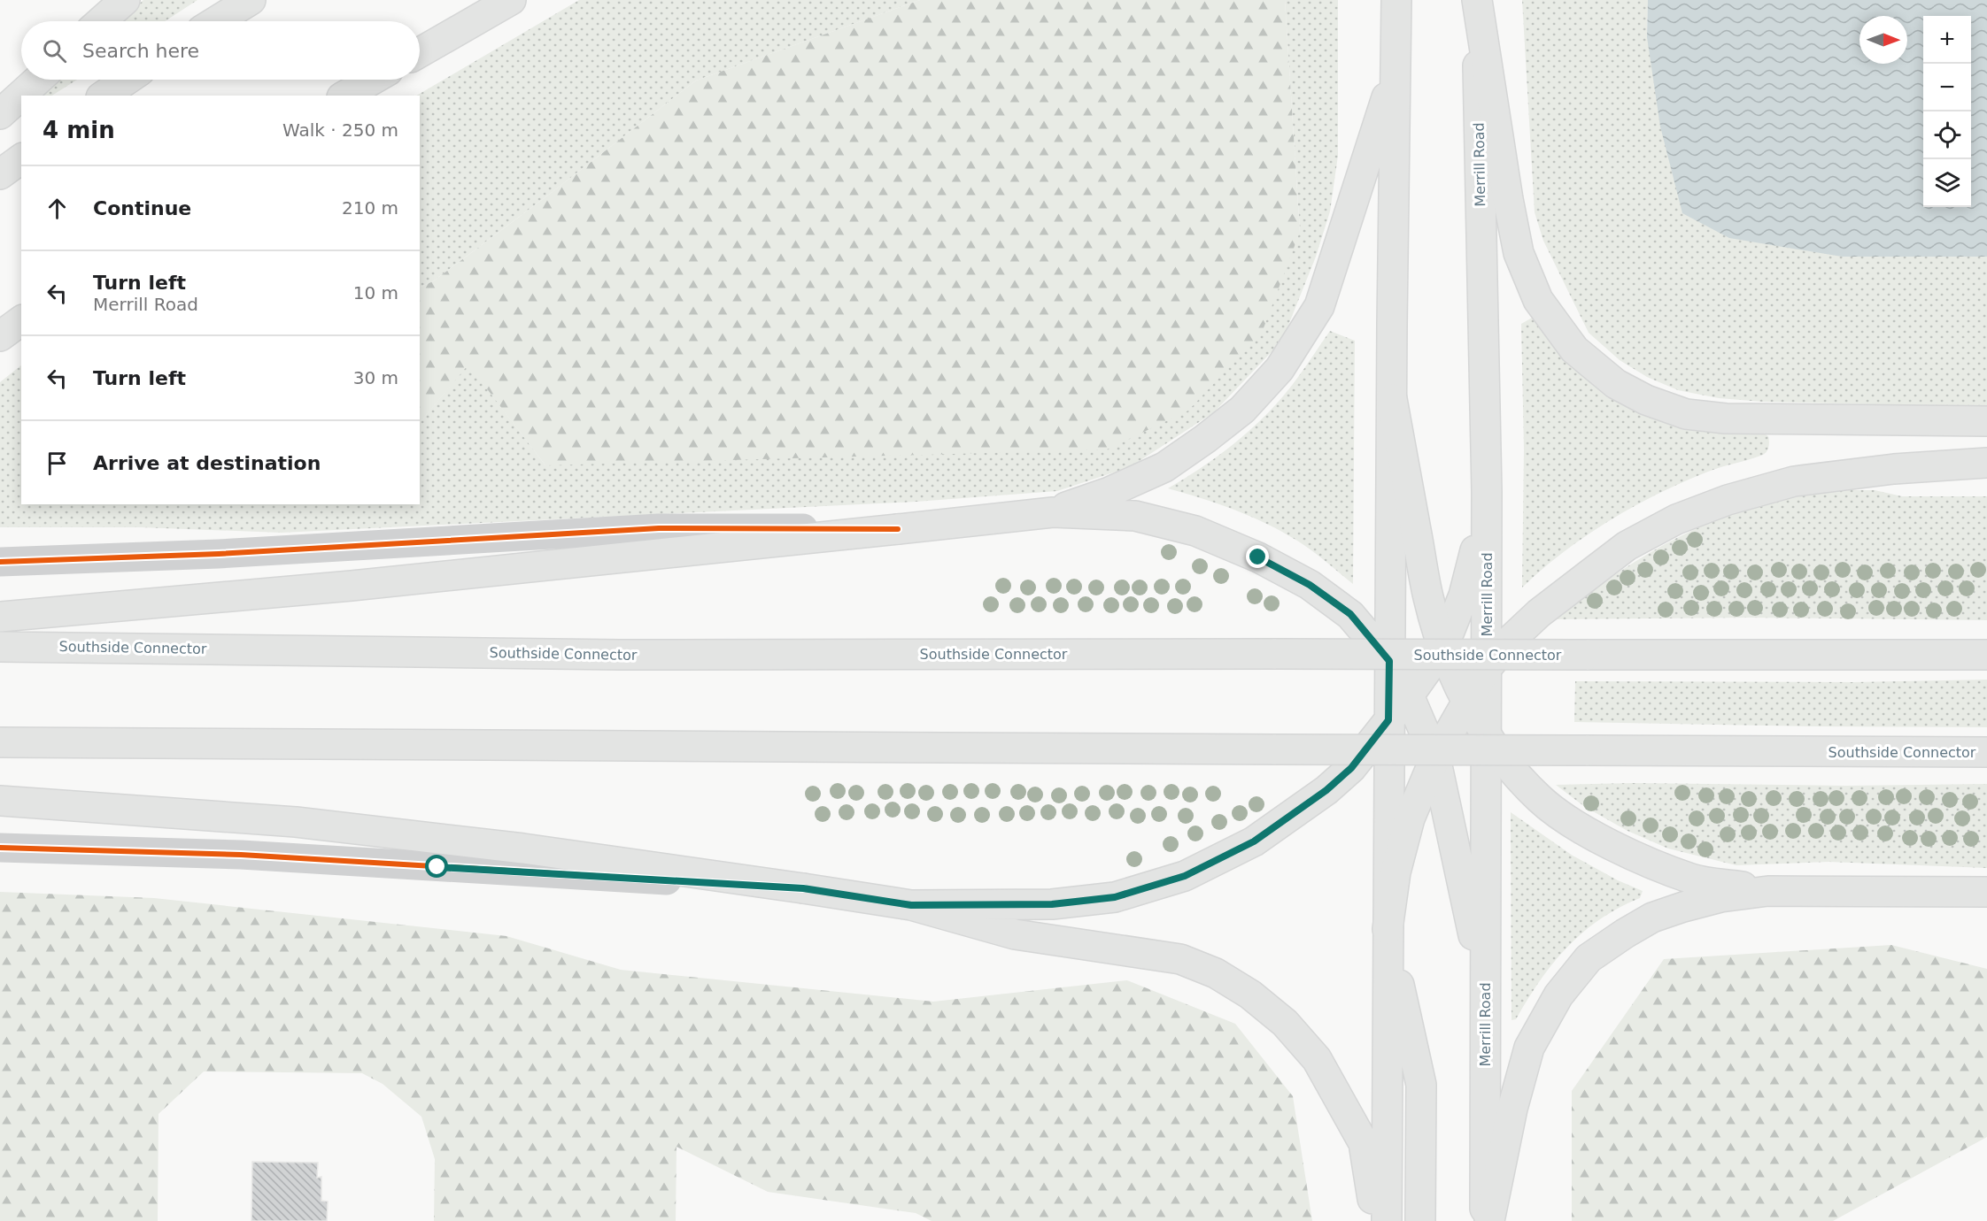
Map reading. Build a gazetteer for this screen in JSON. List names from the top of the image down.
{
  "streets": {
    "main road": ["Merrill Road", "Southside Connector"]
  },
  "north": "right",
  "page": {
    "map_buttons": ["+", "−"],
    "search": "Search here",
    "heading": ["4 min", "Walk · 250 m"],
    "list": [
      ["Continue", "210 m"],
      ["Turn left", "Merrill Road", "10 m"],
      ["Turn left", "30 m"],
      "Arrive at destination"
    ]
  }
}
